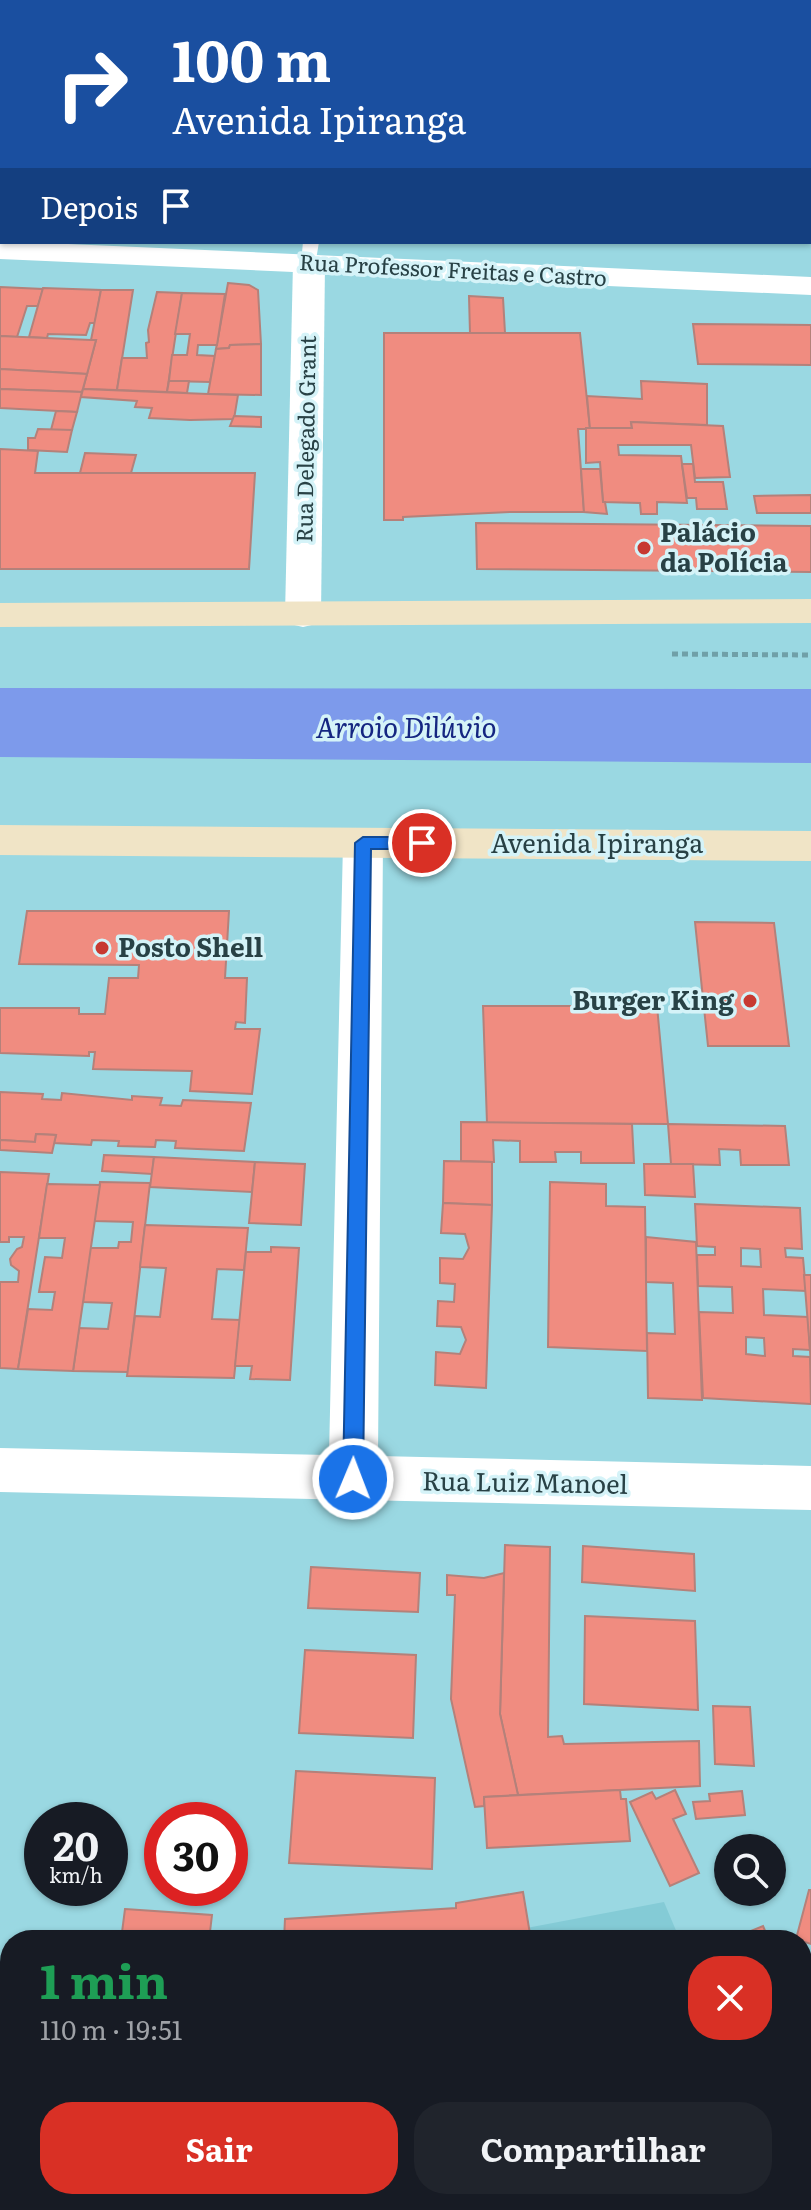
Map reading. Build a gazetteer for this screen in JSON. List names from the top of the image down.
{
  "streets": {
    "main road": ["Avenida Ipiranga"],
    "street": ["Rua Professor Freitas e Castro", "Rua Delegado Grant", "Rua Luiz Manoel"]
  },
  "crossings": [
    ["Rua Professor Freitas e Castro", "Rua Delegado Grant"]
  ],
  "water": ["Arroio Dilúvio"],
  "places": ["Palácio da Polícia", "Posto Shell", "Burger King"],
  "page": {
    "turn": ["100 m", "Avenida Ipiranga"],
    "then": "Depois",
    "speed": "20 km/h",
    "limit": "30",
    "heading": ["1 min", "110 m · 19:51"],
    "buttons": ["Sair", "Compartilhar"]
  }
}
